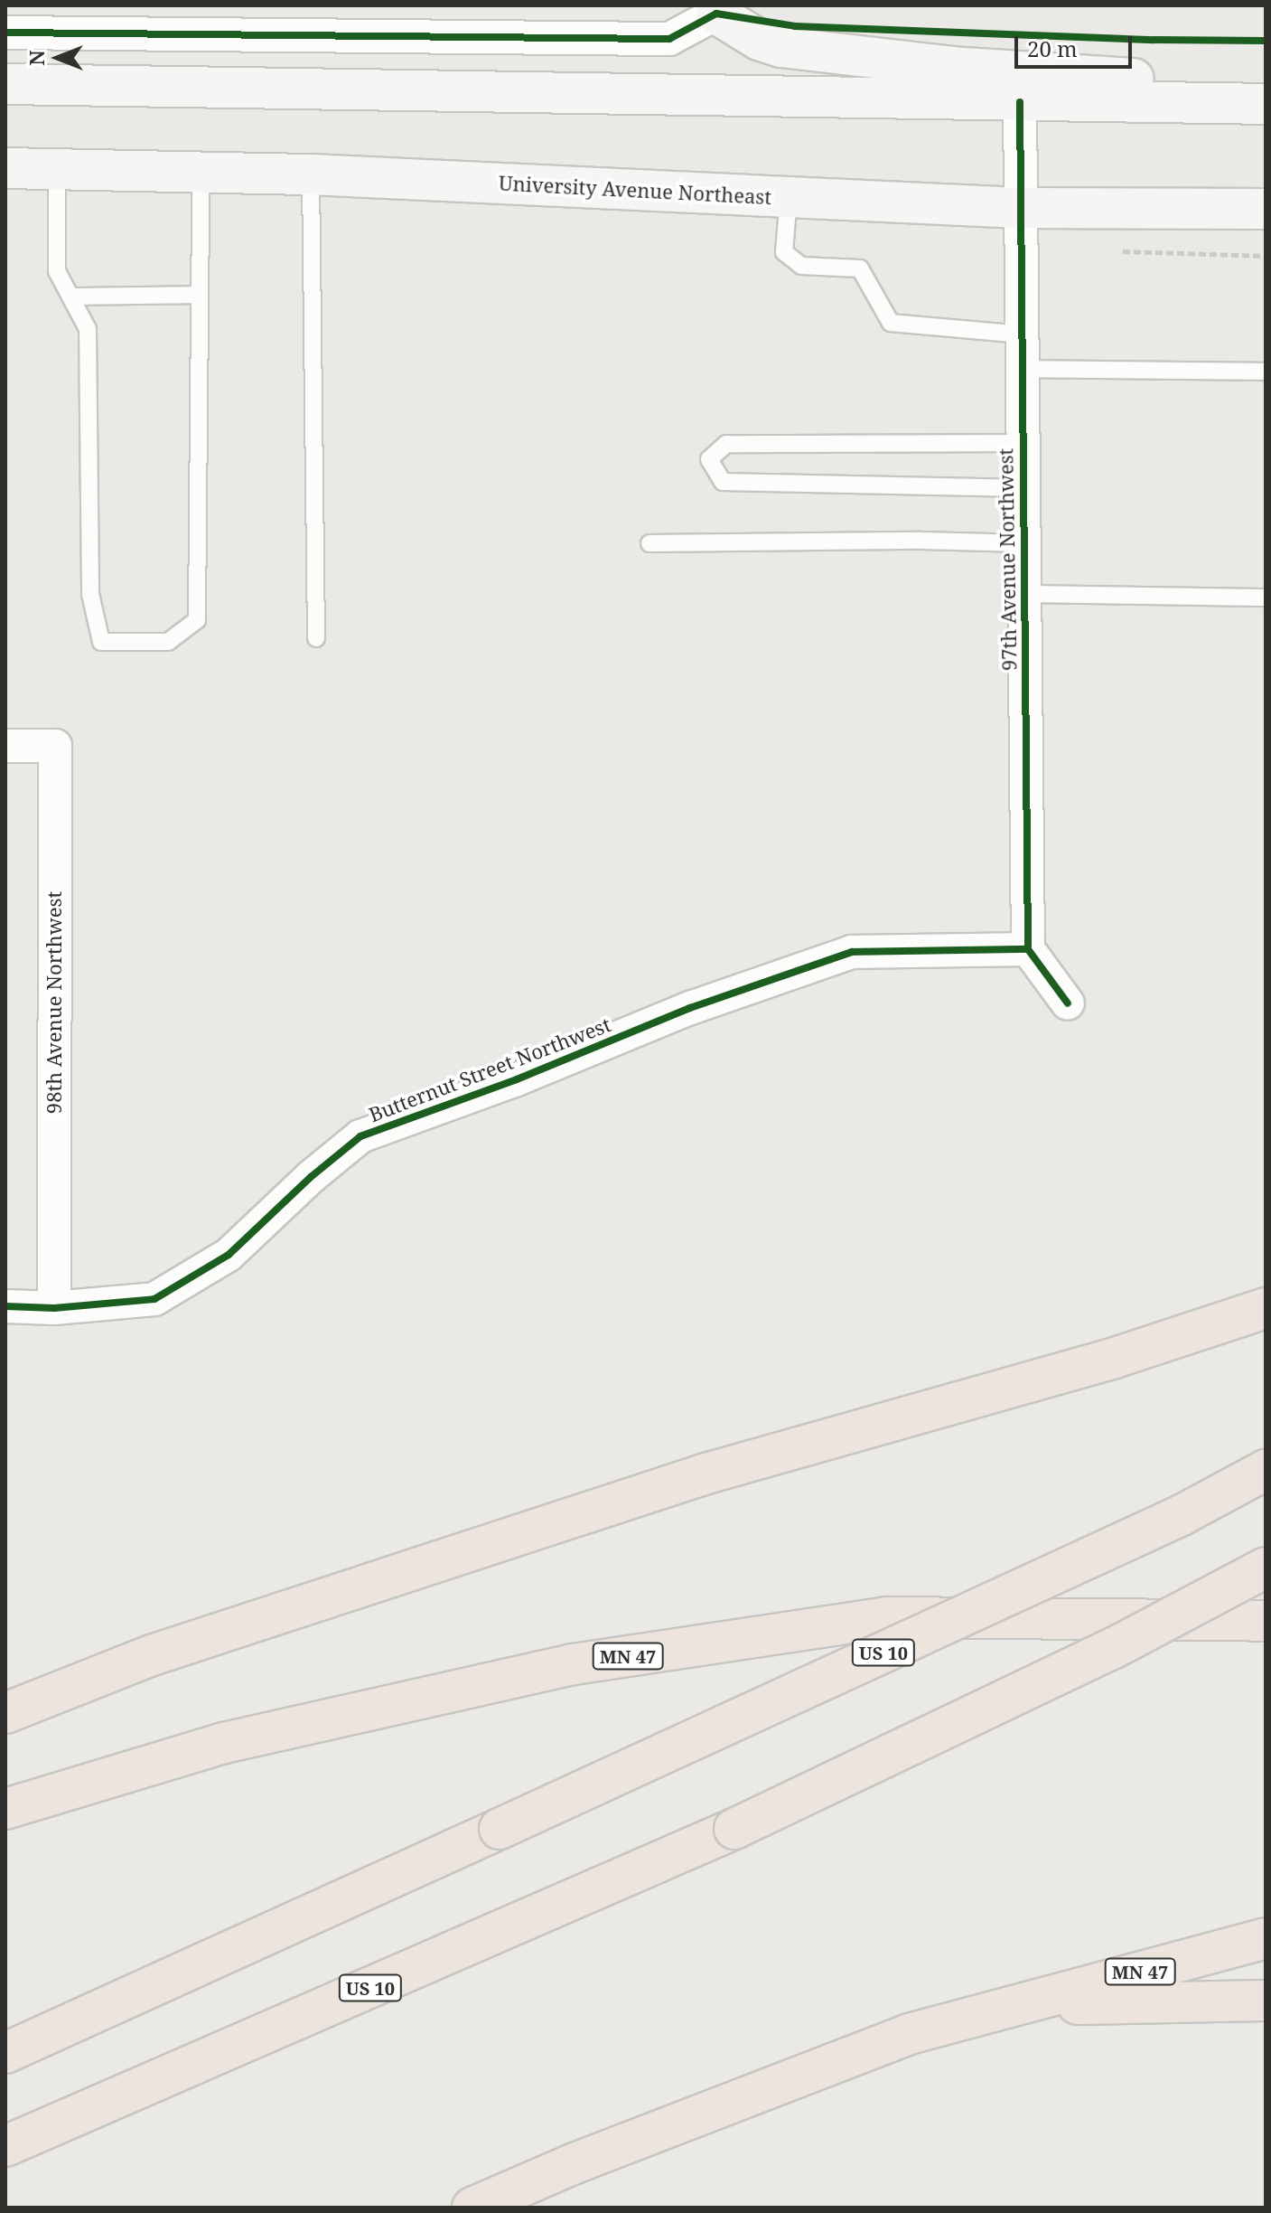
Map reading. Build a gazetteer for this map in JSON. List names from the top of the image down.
{
  "streets": {
    "highway": ["US 10", "MN 47"],
    "main road": ["University Avenue Northeast"],
    "street": ["97th Avenue Northwest", "98th Avenue Northwest", "Butternut Street Northwest"]
  },
  "crossings": [
    ["University Avenue Northeast", "97th Avenue Northwest"],
    ["97th Avenue Northwest", "Butternut Street Northwest"],
    ["98th Avenue Northwest", "Butternut Street Northwest"]
  ],
  "scale_bar": "20 m",
  "north": "left"
}
